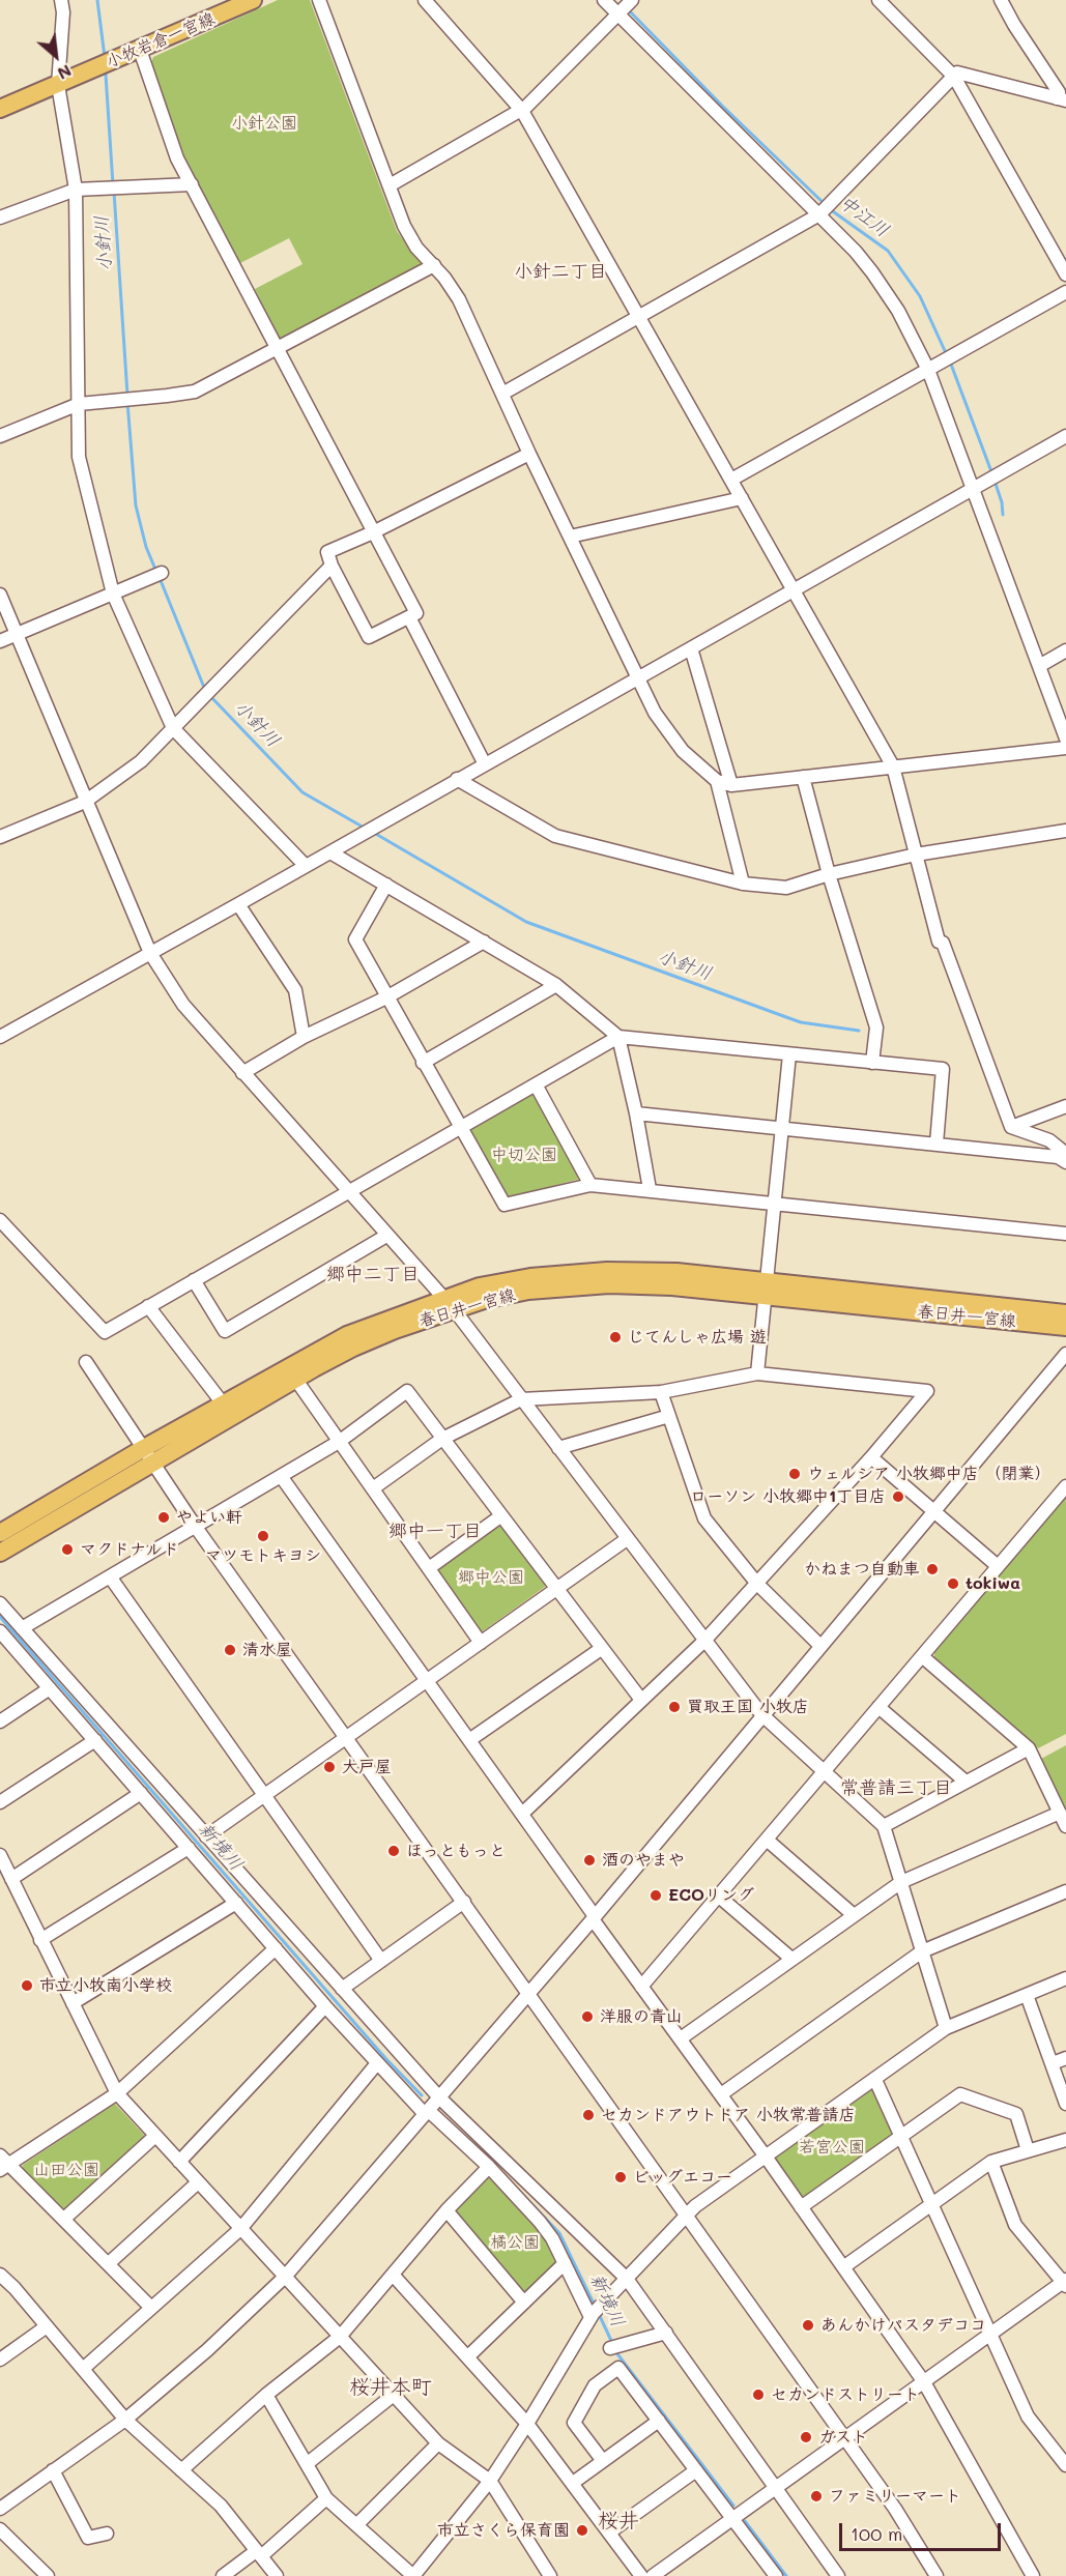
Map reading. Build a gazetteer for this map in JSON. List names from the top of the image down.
{
  "streets": {
    "main road": ["小牧岩倉一宮線", "春日井一宮線"]
  },
  "districts": [
    "小針二丁目",
    "郷中二丁目",
    "郷中一丁目",
    "常普請三丁目",
    "桜井本町",
    "桜井"
  ],
  "water": ["中江川", "小針川", "新境川"],
  "parks": [
    "小針公園",
    "中切公園",
    "郷中公園",
    "若宮公園",
    "山田公園",
    "橘公園"
  ],
  "places": [
    "じてんしゃ広場 遊",
    "ウェルシア 小牧郷中店 （閉業）",
    "ローソン 小牧郷中1丁目店",
    "やよい軒",
    "マツモトキヨシ",
    "マクドナルド",
    "かねまつ自動車",
    "tokiwa",
    "清水屋",
    "買取王国 小牧店",
    "大戸屋",
    "ほっともっと",
    "酒のやまや",
    "ECOリング",
    "市立小牧南小学校",
    "洋服の青山",
    "セカンドアウトドア 小牧常普請店",
    "ビッグエコー",
    "あんかけパスタデココ",
    "セカンドストリート",
    "ガスト",
    "ファミリーマート",
    "市立さくら保育園"
  ],
  "scale_bar": "100 m",
  "north": "bottom right"
}
